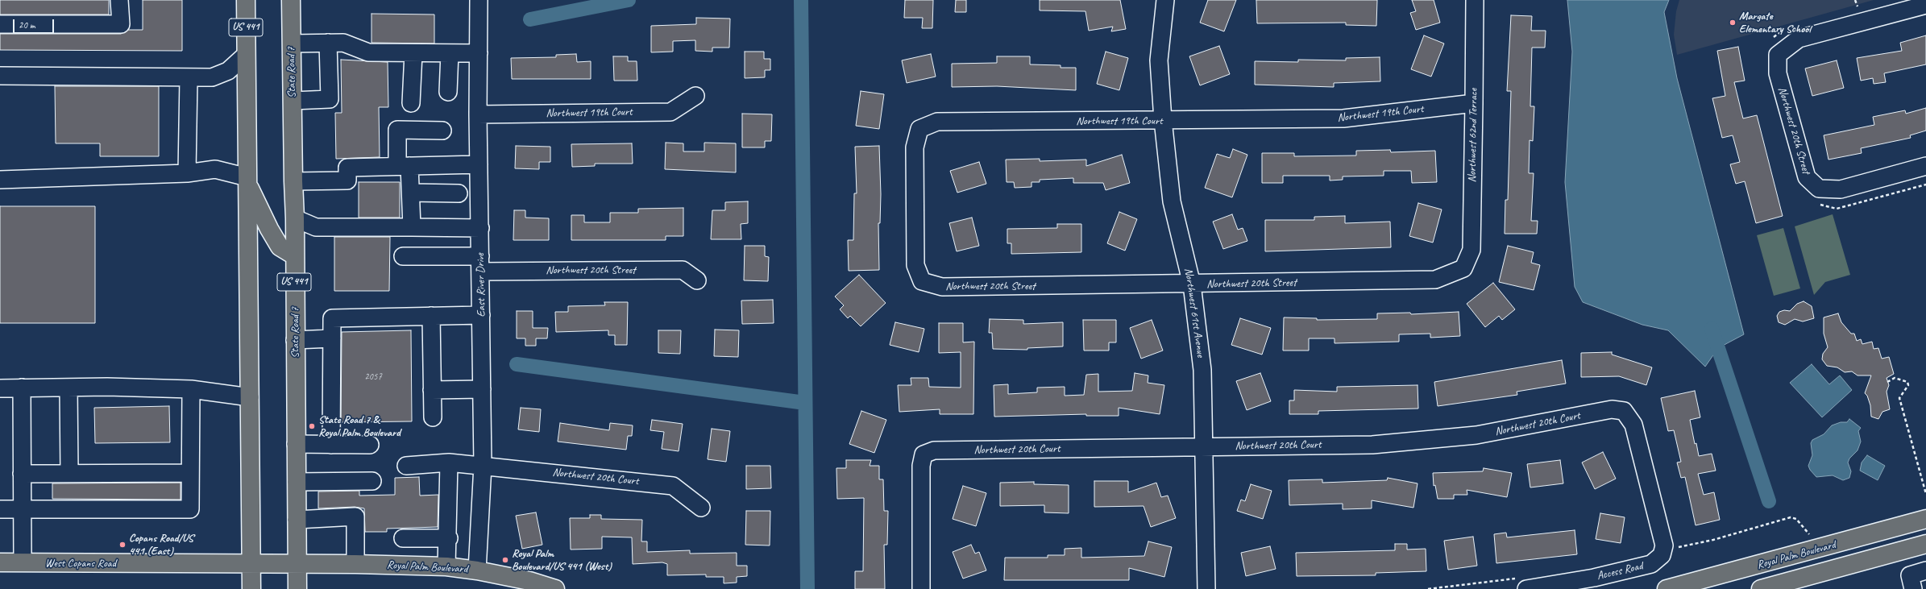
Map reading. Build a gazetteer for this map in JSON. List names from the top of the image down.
{
  "streets": {
    "main road": [
      "US 441",
      "State Road 7",
      "Royal Palm Boulevard",
      "West Copans Road"
    ],
    "street": [
      "Northwest 19th Court",
      "Northwest 20th Street",
      "Northwest 62nd Terrace",
      "East River Drive",
      "Northwest 61st Avenue",
      "Northwest 20th Court",
      "Access Road"
    ]
  },
  "crossings": [
    ["US 441", "West Copans Road"],
    ["State Road 7", "Royal Palm Boulevard"],
    ["State Road 7", "West Copans Road"],
    ["Northwest 19th Court", "Northwest 20th Street"],
    ["Northwest 19th Court", "Northwest 62nd Terrace"],
    ["Northwest 19th Court", "East River Drive"],
    ["Northwest 19th Court", "Northwest 61st Avenue"],
    ["Northwest 20th Street", "Northwest 62nd Terrace"],
    ["Northwest 20th Street", "East River Drive"],
    ["Northwest 20th Street", "Northwest 61st Avenue"],
    ["East River Drive", "Northwest 20th Court"],
    ["East River Drive", "Royal Palm Boulevard"],
    ["Northwest 61st Avenue", "Northwest 20th Court"],
    ["Northwest 20th Court", "Access Road"],
    ["Royal Palm Boulevard", "West Copans Road"]
  ],
  "places": [
    "Margate Elementary School",
    "State Road 7 & Royal Palm Boulevard",
    "Copans Road/US 441 (East)",
    "Royal Palm Boulevard/US 441 (West)"
  ],
  "house_numbers": ["2057"],
  "scale_bar": "20 m"
}
